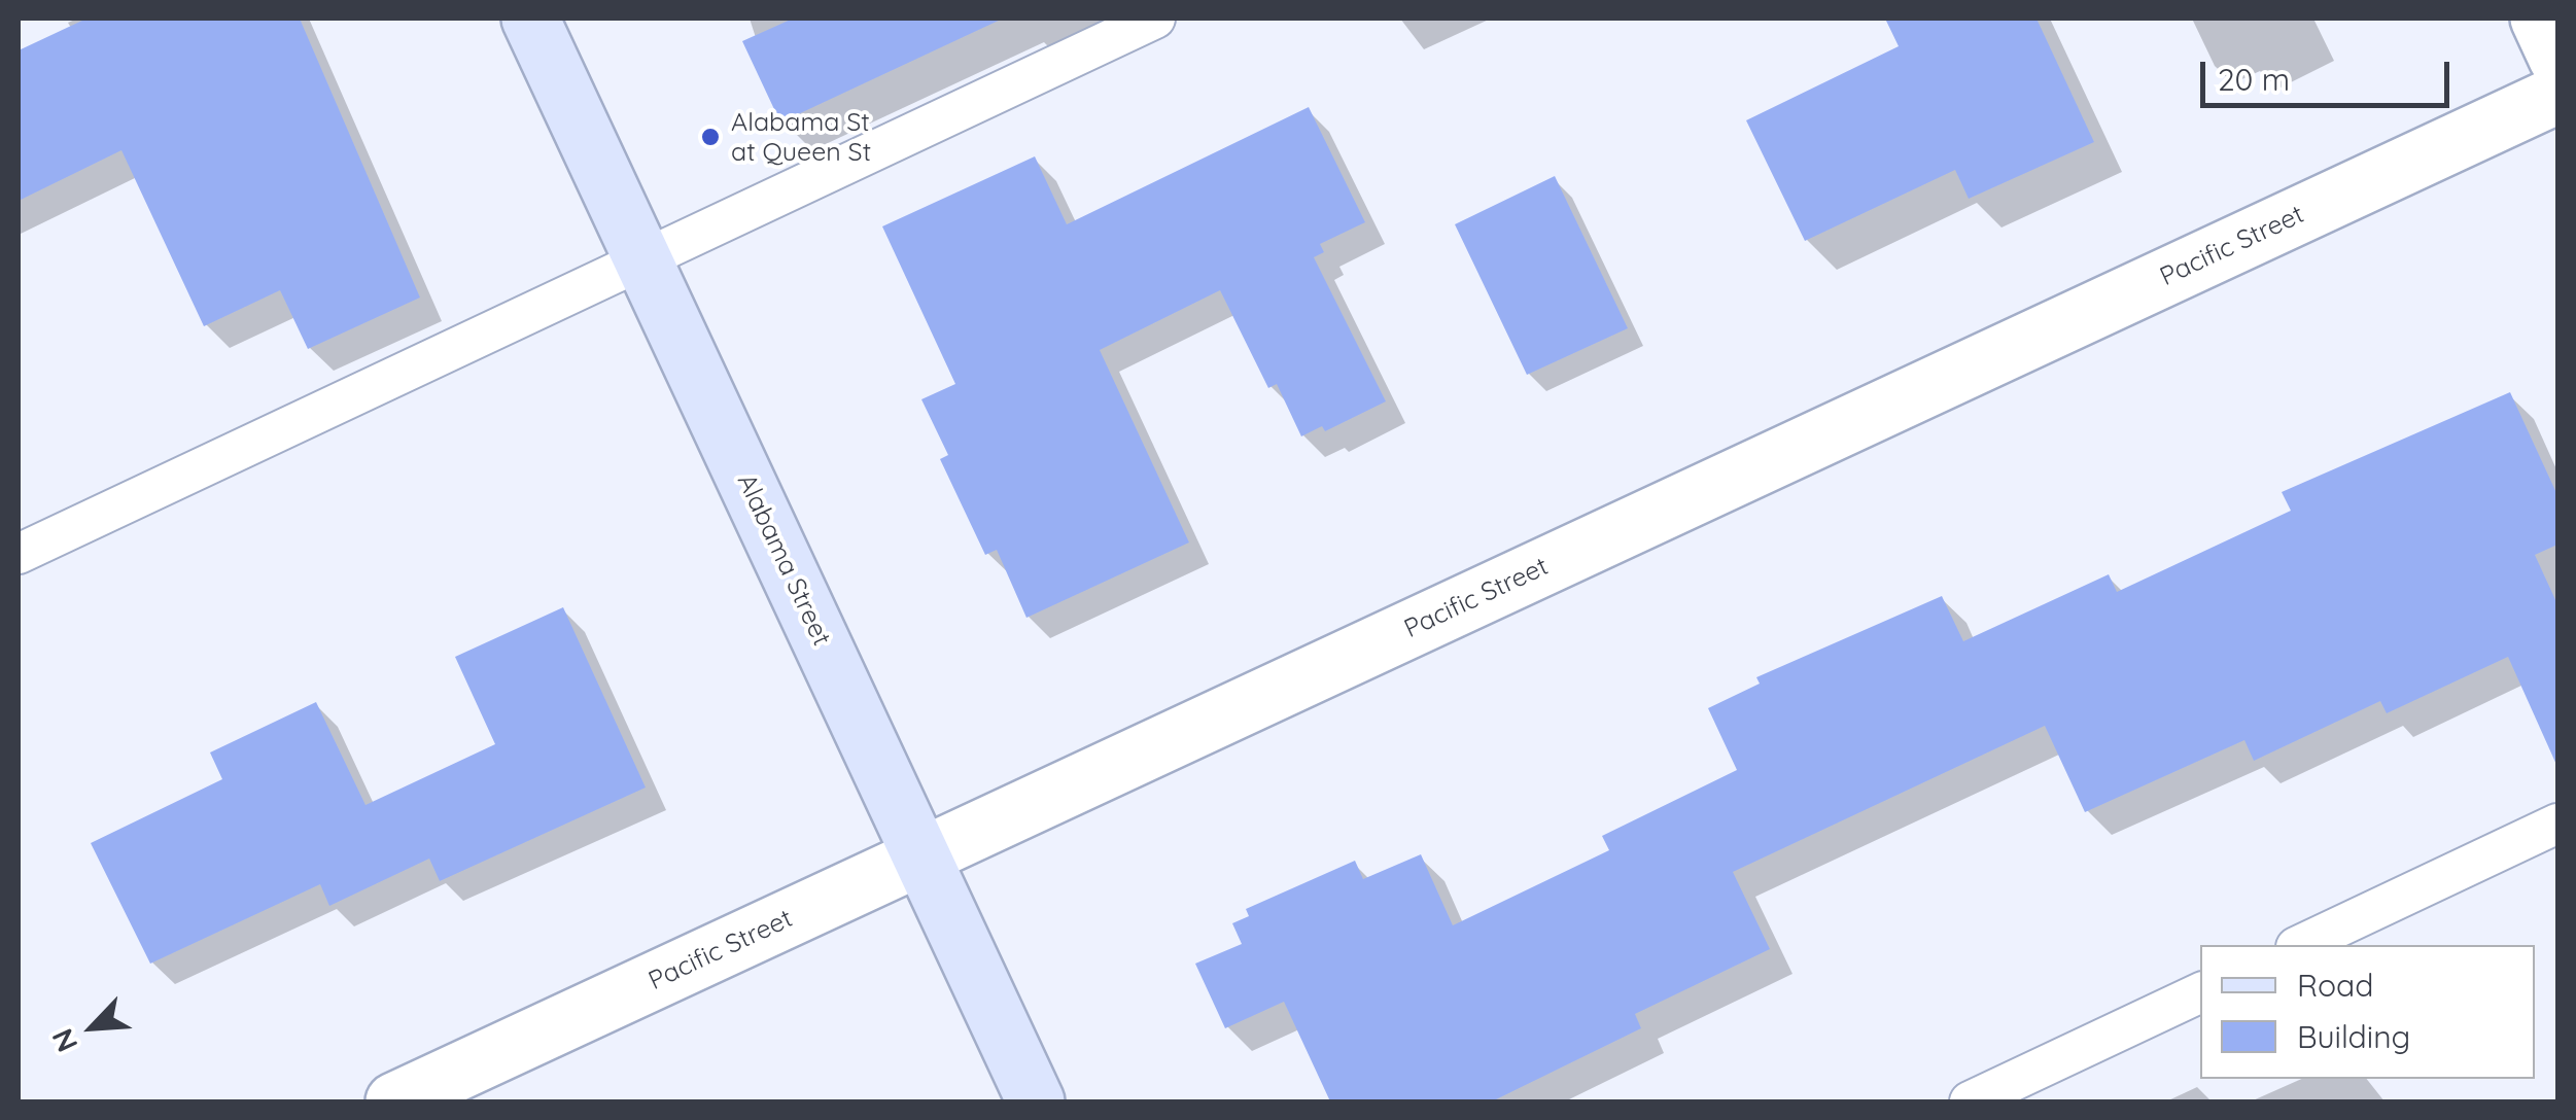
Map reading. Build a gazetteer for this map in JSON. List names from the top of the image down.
{
  "streets": {
    "main road": ["Alabama Street"],
    "street": ["Pacific Street"]
  },
  "crossings": [
    ["Pacific Street", "Alabama Street"]
  ],
  "places": ["Alabama St at Queen St"],
  "legend": ["Road", "Building"],
  "scale_bar": "20 m",
  "north": "bottom left"
}
